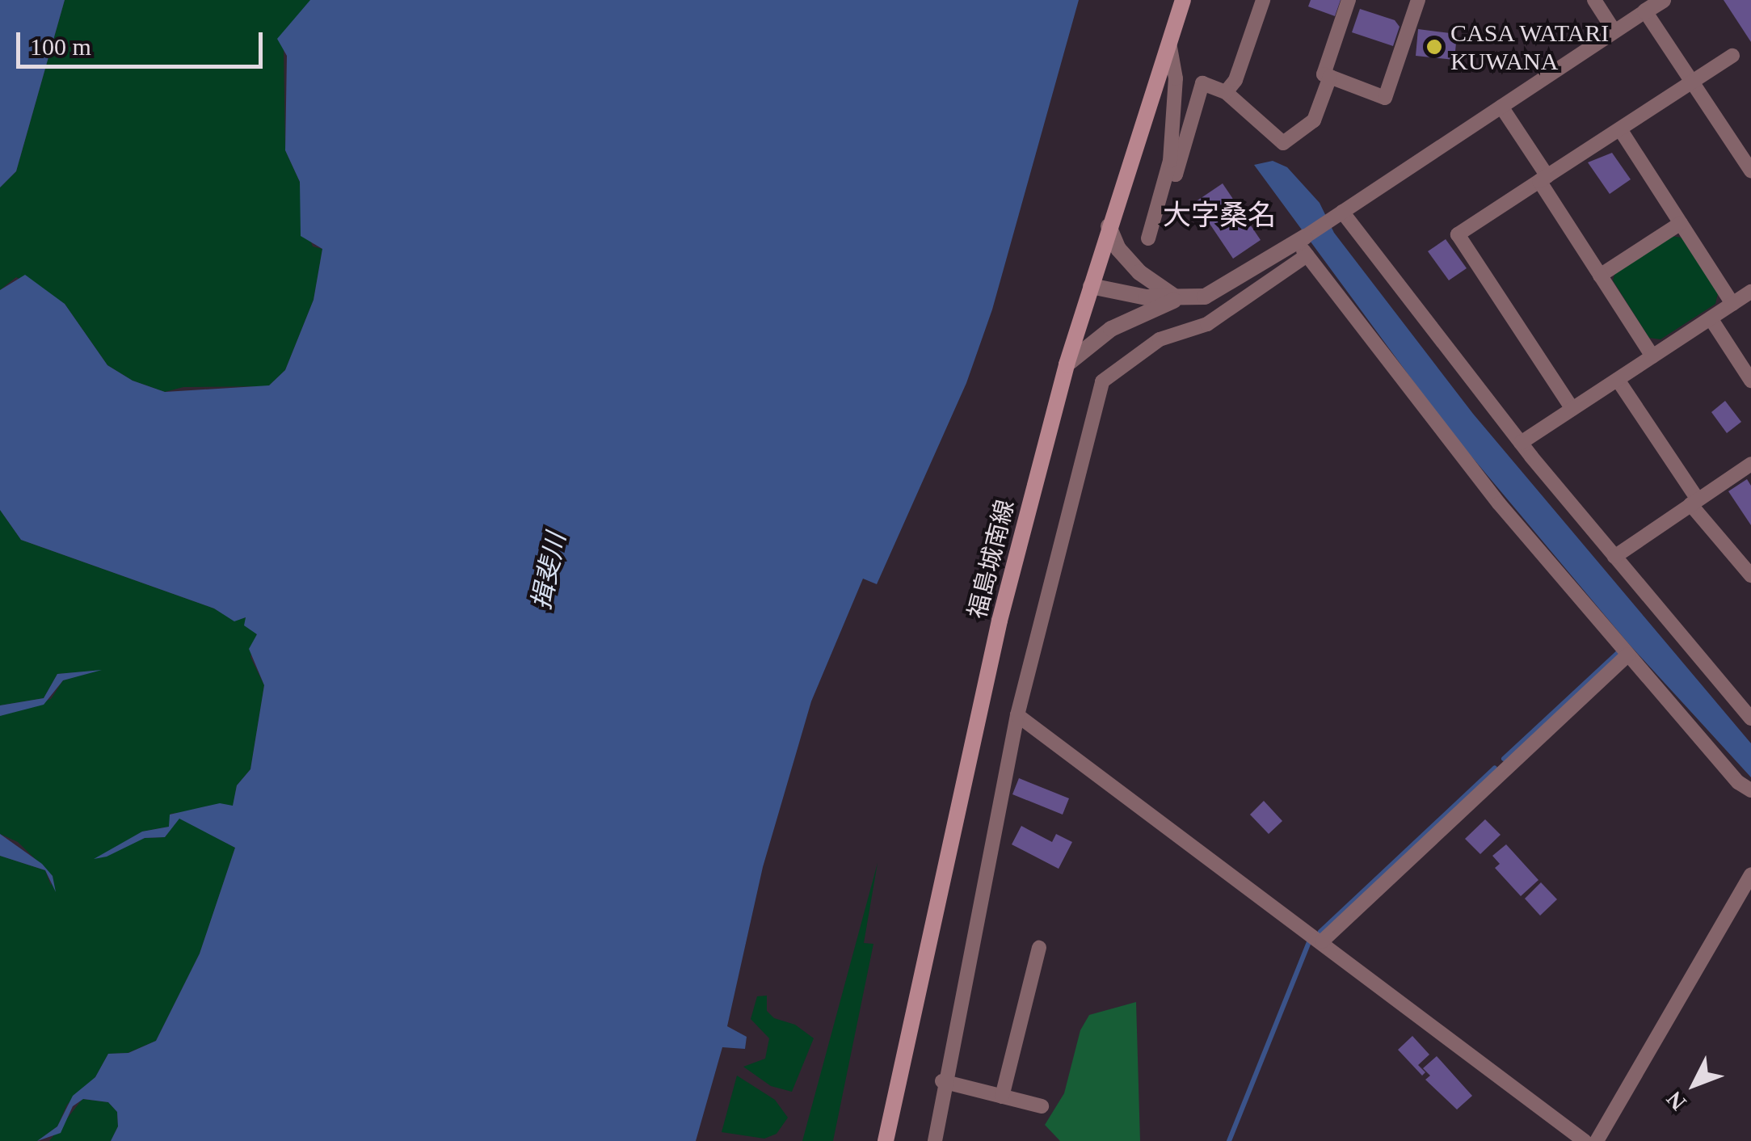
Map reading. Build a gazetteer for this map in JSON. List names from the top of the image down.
{
  "streets": {
    "main road": ["福島城南線"]
  },
  "districts": ["大字桑名"],
  "water": ["揖斐川"],
  "places": ["CASA WATARI KUWANA"],
  "scale_bar": "100 m",
  "north": "bottom left"
}
